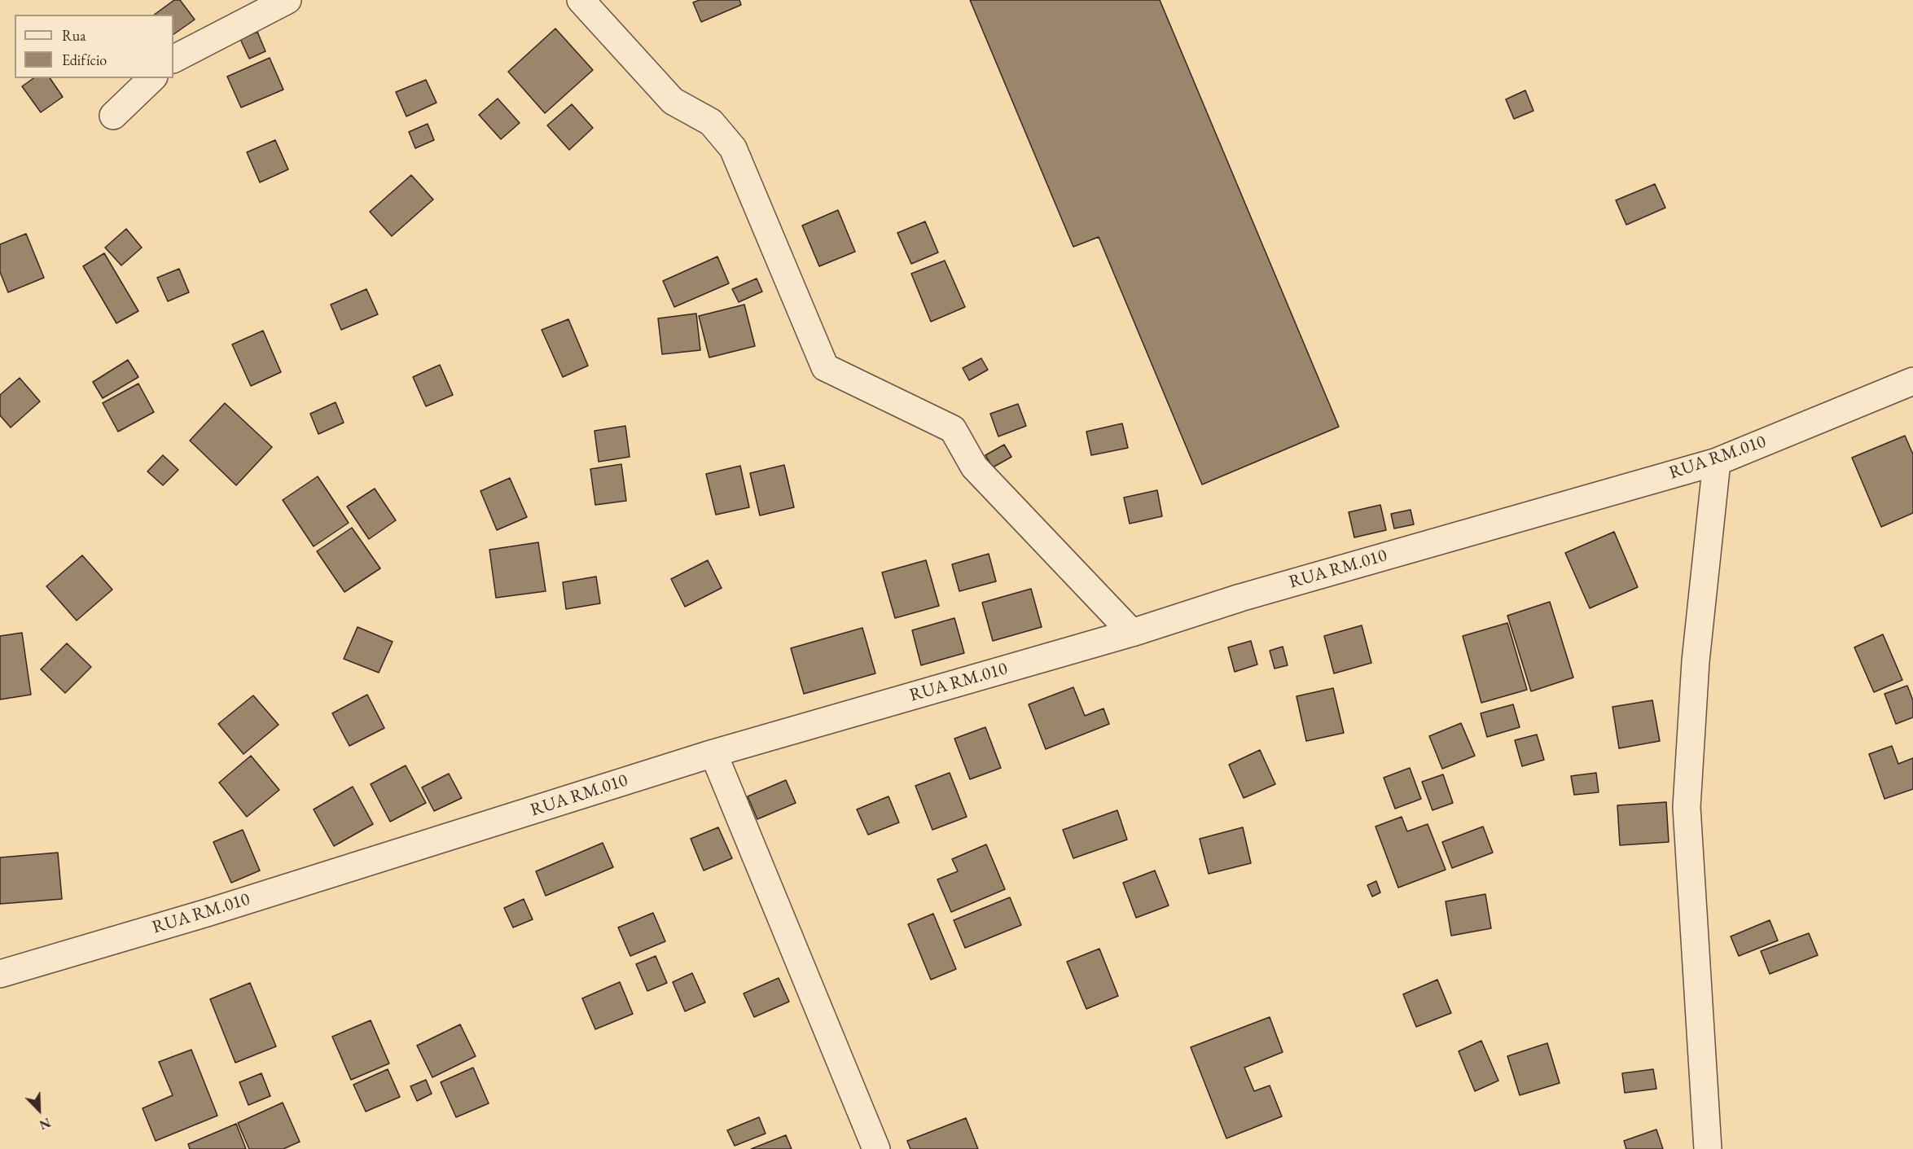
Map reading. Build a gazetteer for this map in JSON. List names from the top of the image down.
{
  "streets": {
    "street": ["RUA RM.010"]
  },
  "legend": ["Rua", "Edifício"],
  "north": "bottom right"
}
